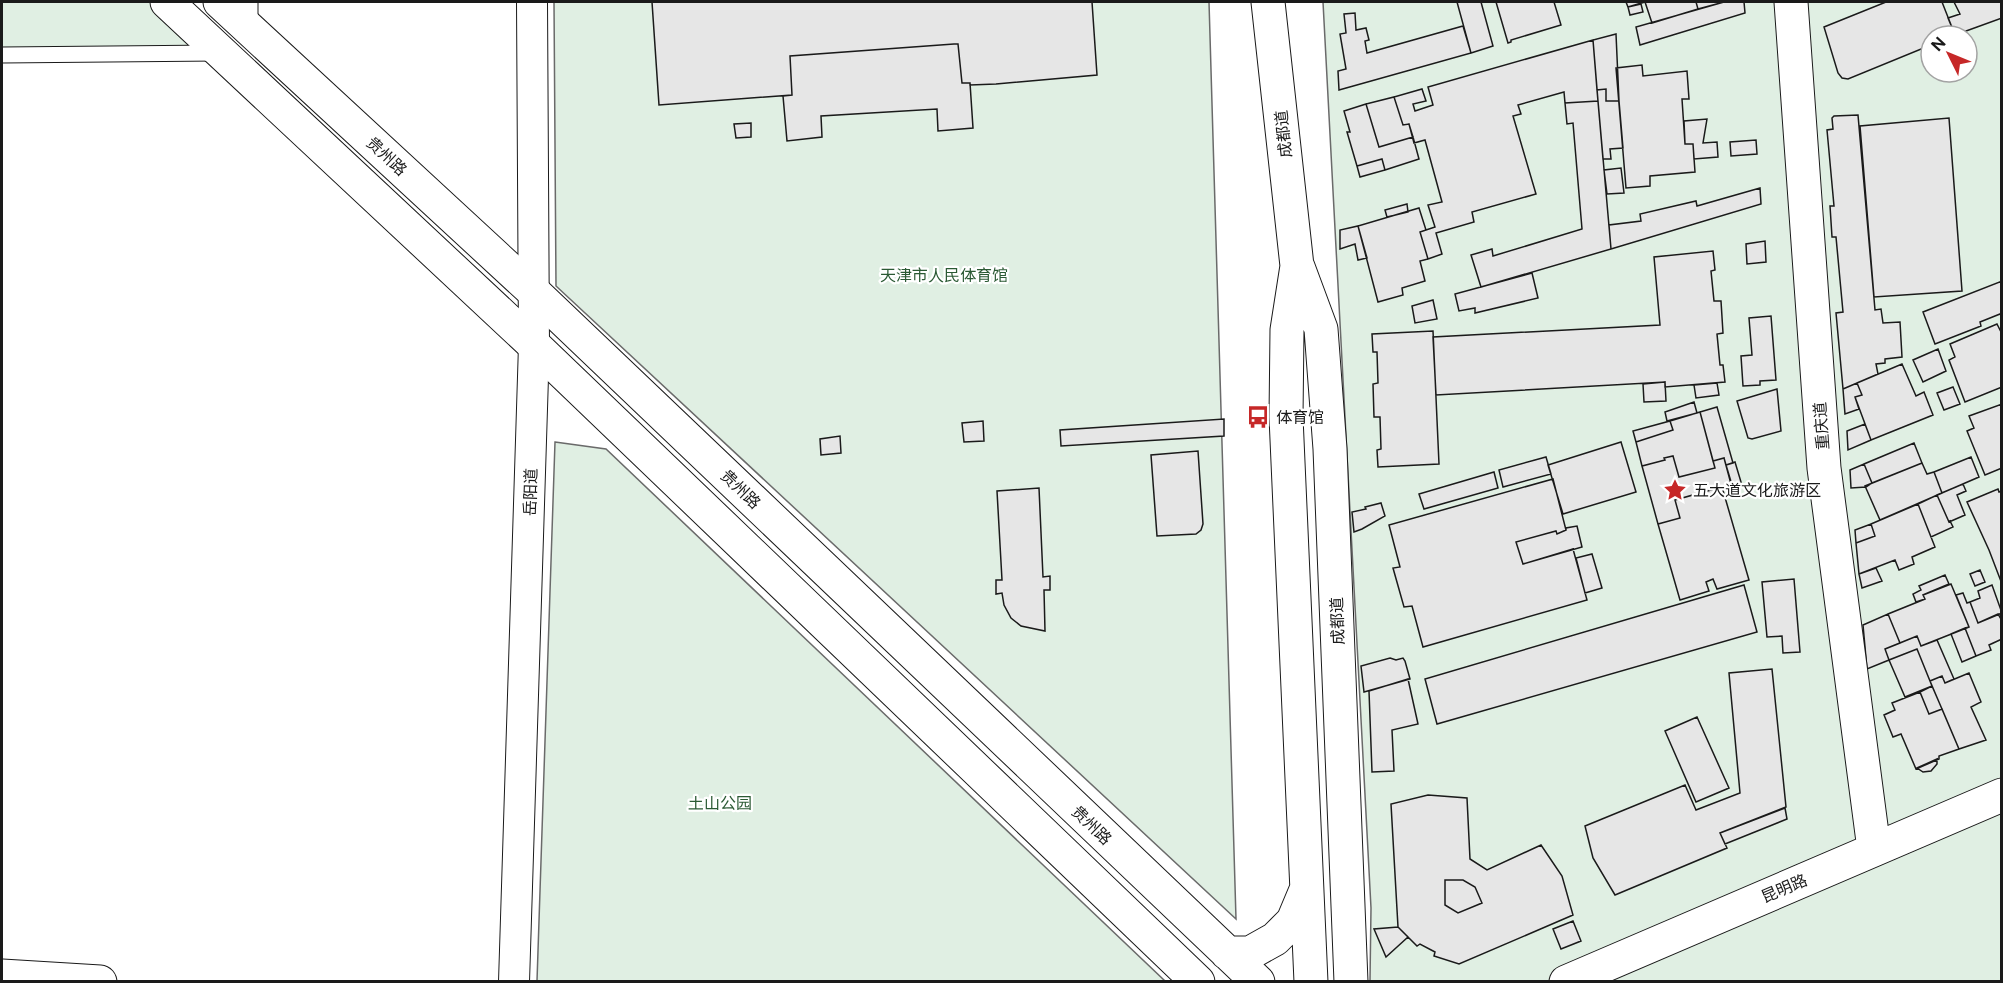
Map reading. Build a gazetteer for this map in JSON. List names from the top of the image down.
{
  "streets": {
    "street": [
      "成都道",
      "贵州路",
      "重庆道",
      "岳阳道",
      "昆明路"
    ]
  },
  "crossings": [
    ["贵州路", "岳阳道"],
    ["重庆道", "昆明路"]
  ],
  "parks": ["天津市人民体育馆", "土山公园"],
  "places": {
    "bus stop": ["体育馆"],
    "place": ["五大道文化旅游区"]
  },
  "north": "top left"
}
